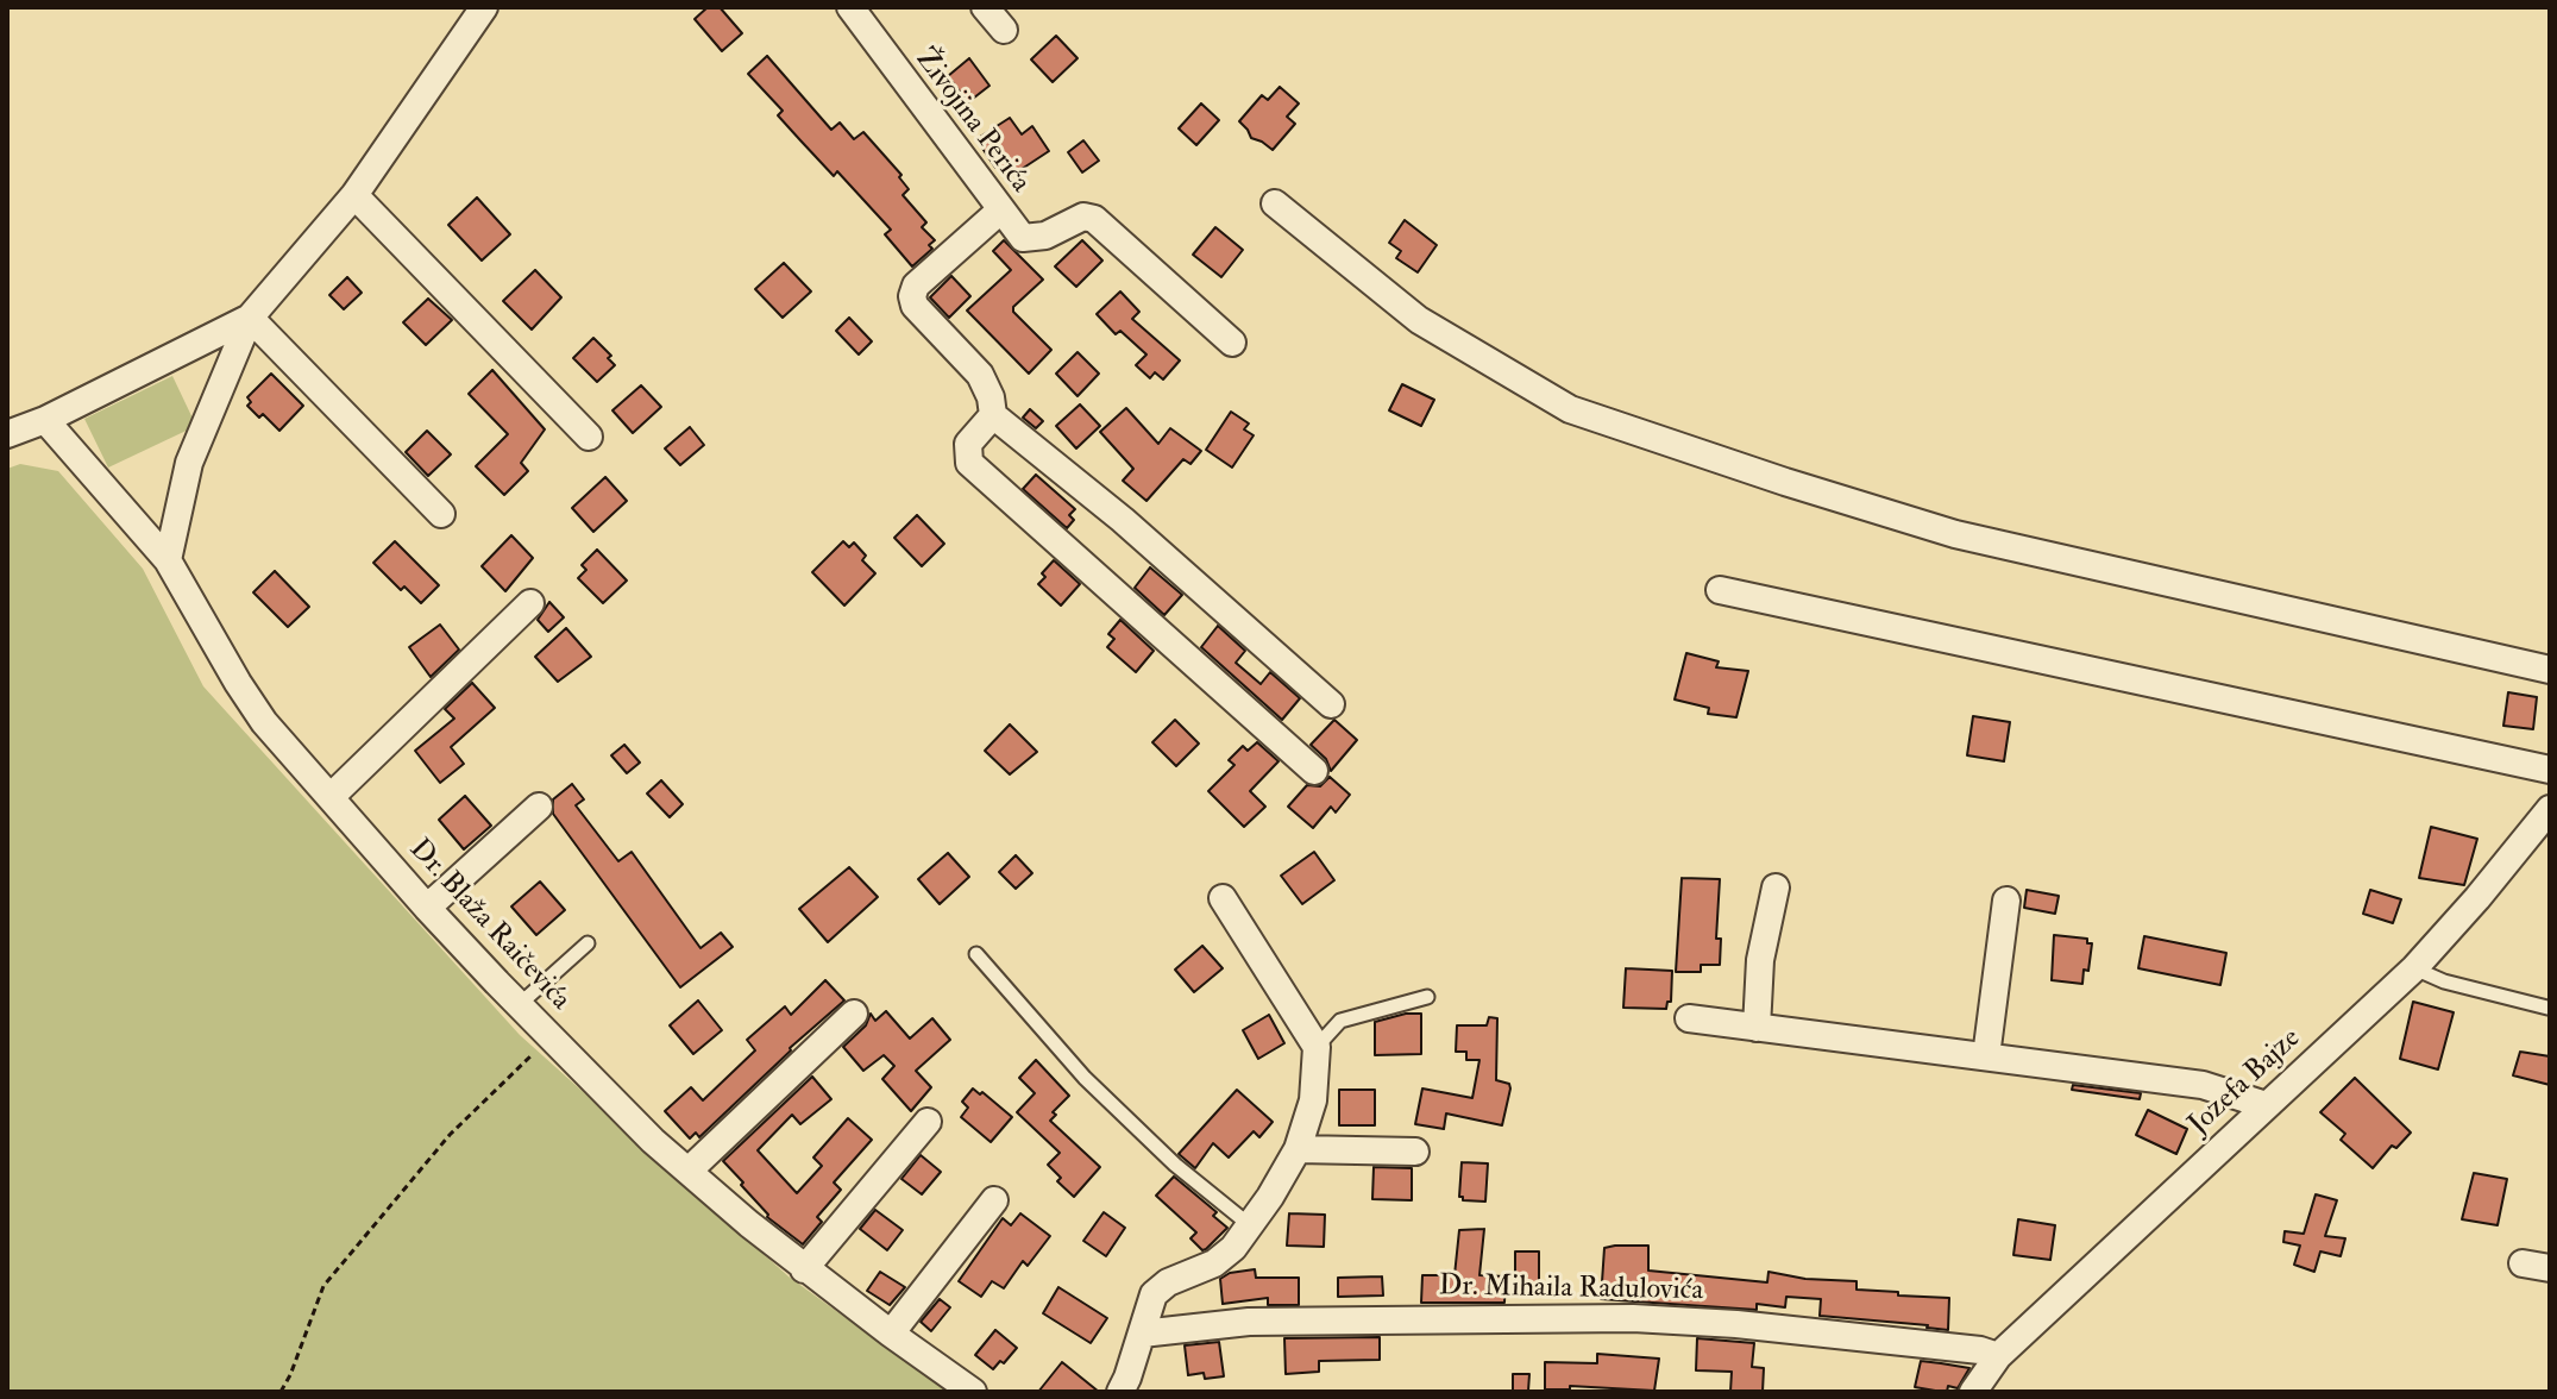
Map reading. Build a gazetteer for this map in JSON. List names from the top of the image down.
{
  "streets": {
    "street": [
      "Živojina Perića",
      "Dr. Blaža Raičevića",
      "Jozefa Bajze",
      "Dr. Mihaila Radulovića"
    ]
  },
  "crossings": [
    ["Jozefa Bajze", "Dr. Mihaila Radulovića"]
  ]
}
